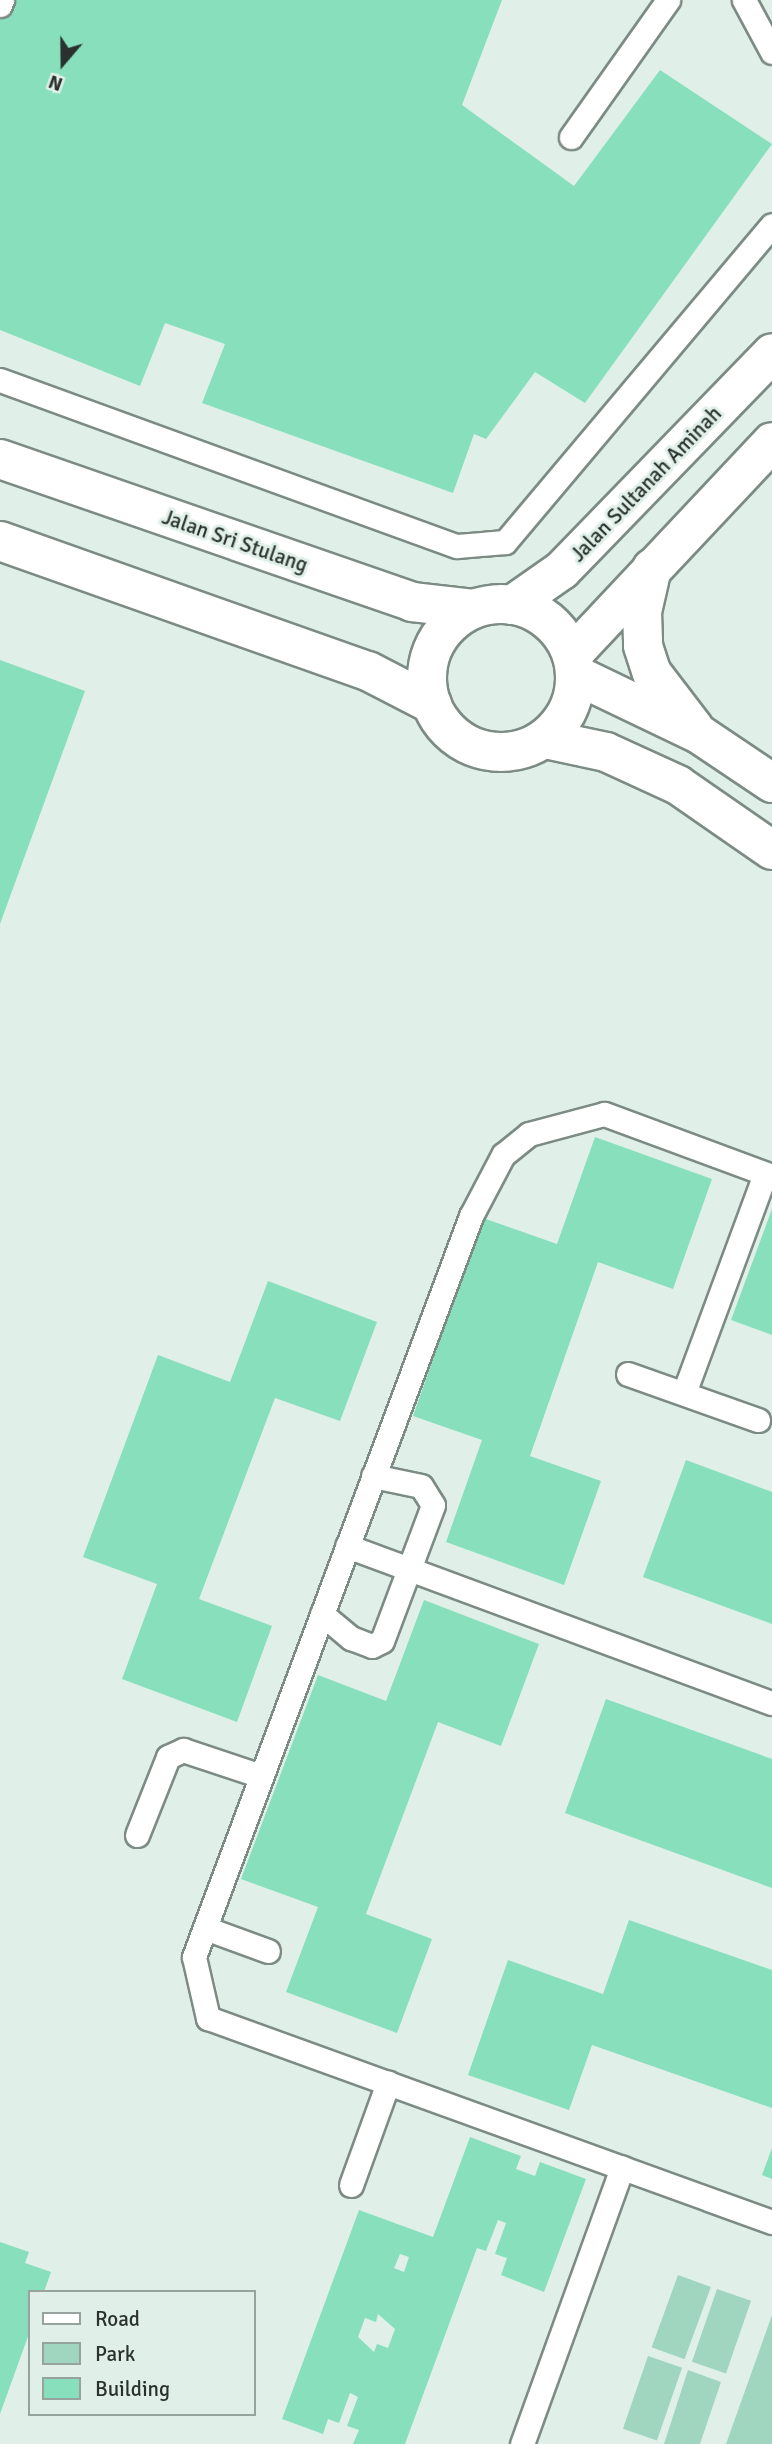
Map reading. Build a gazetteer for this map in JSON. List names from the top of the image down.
{
  "streets": {
    "street": ["Jalan Sultanah Aminah", "Jalan Sri Stulang"]
  },
  "crossings": [
    ["Jalan Sultanah Aminah", "Jalan Sri Stulang"]
  ],
  "legend": ["Road", "Park", "Building"],
  "north": "bottom"
}
